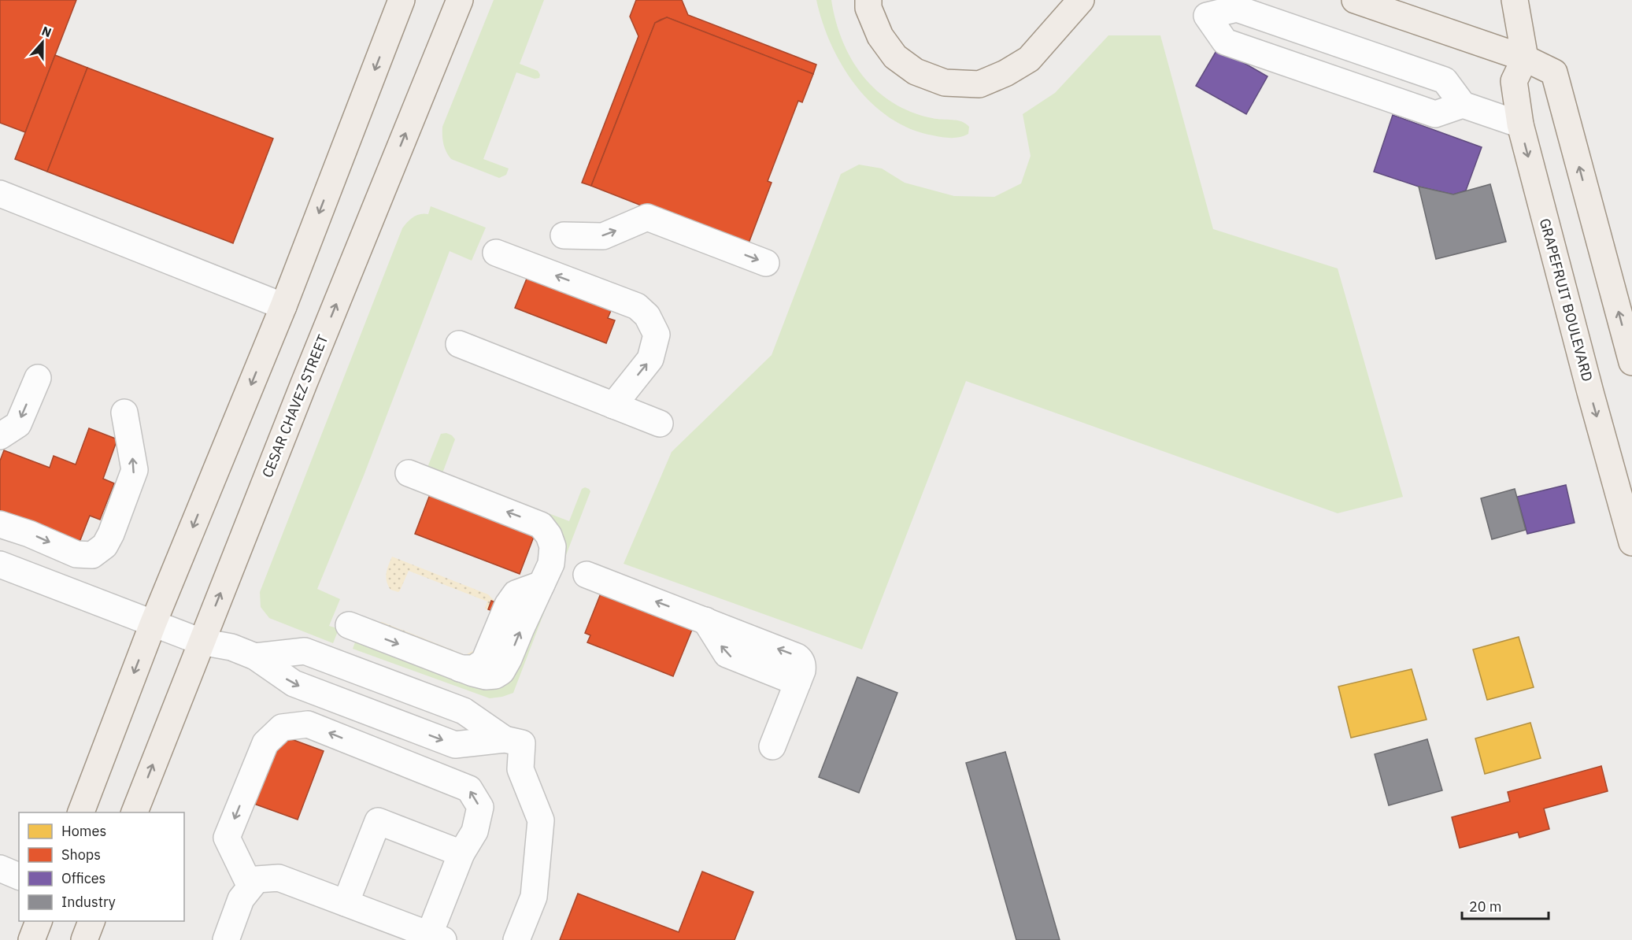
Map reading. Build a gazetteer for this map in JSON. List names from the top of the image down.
{
  "streets": {
    "main road": ["GRAPEFRUIT BOULEVARD", "CESAR CHAVEZ STREET"]
  },
  "legend": [
    "Homes",
    "Shops",
    "Offices",
    "Industry"
  ],
  "scale_bar": "20 m",
  "north": "top"
}
